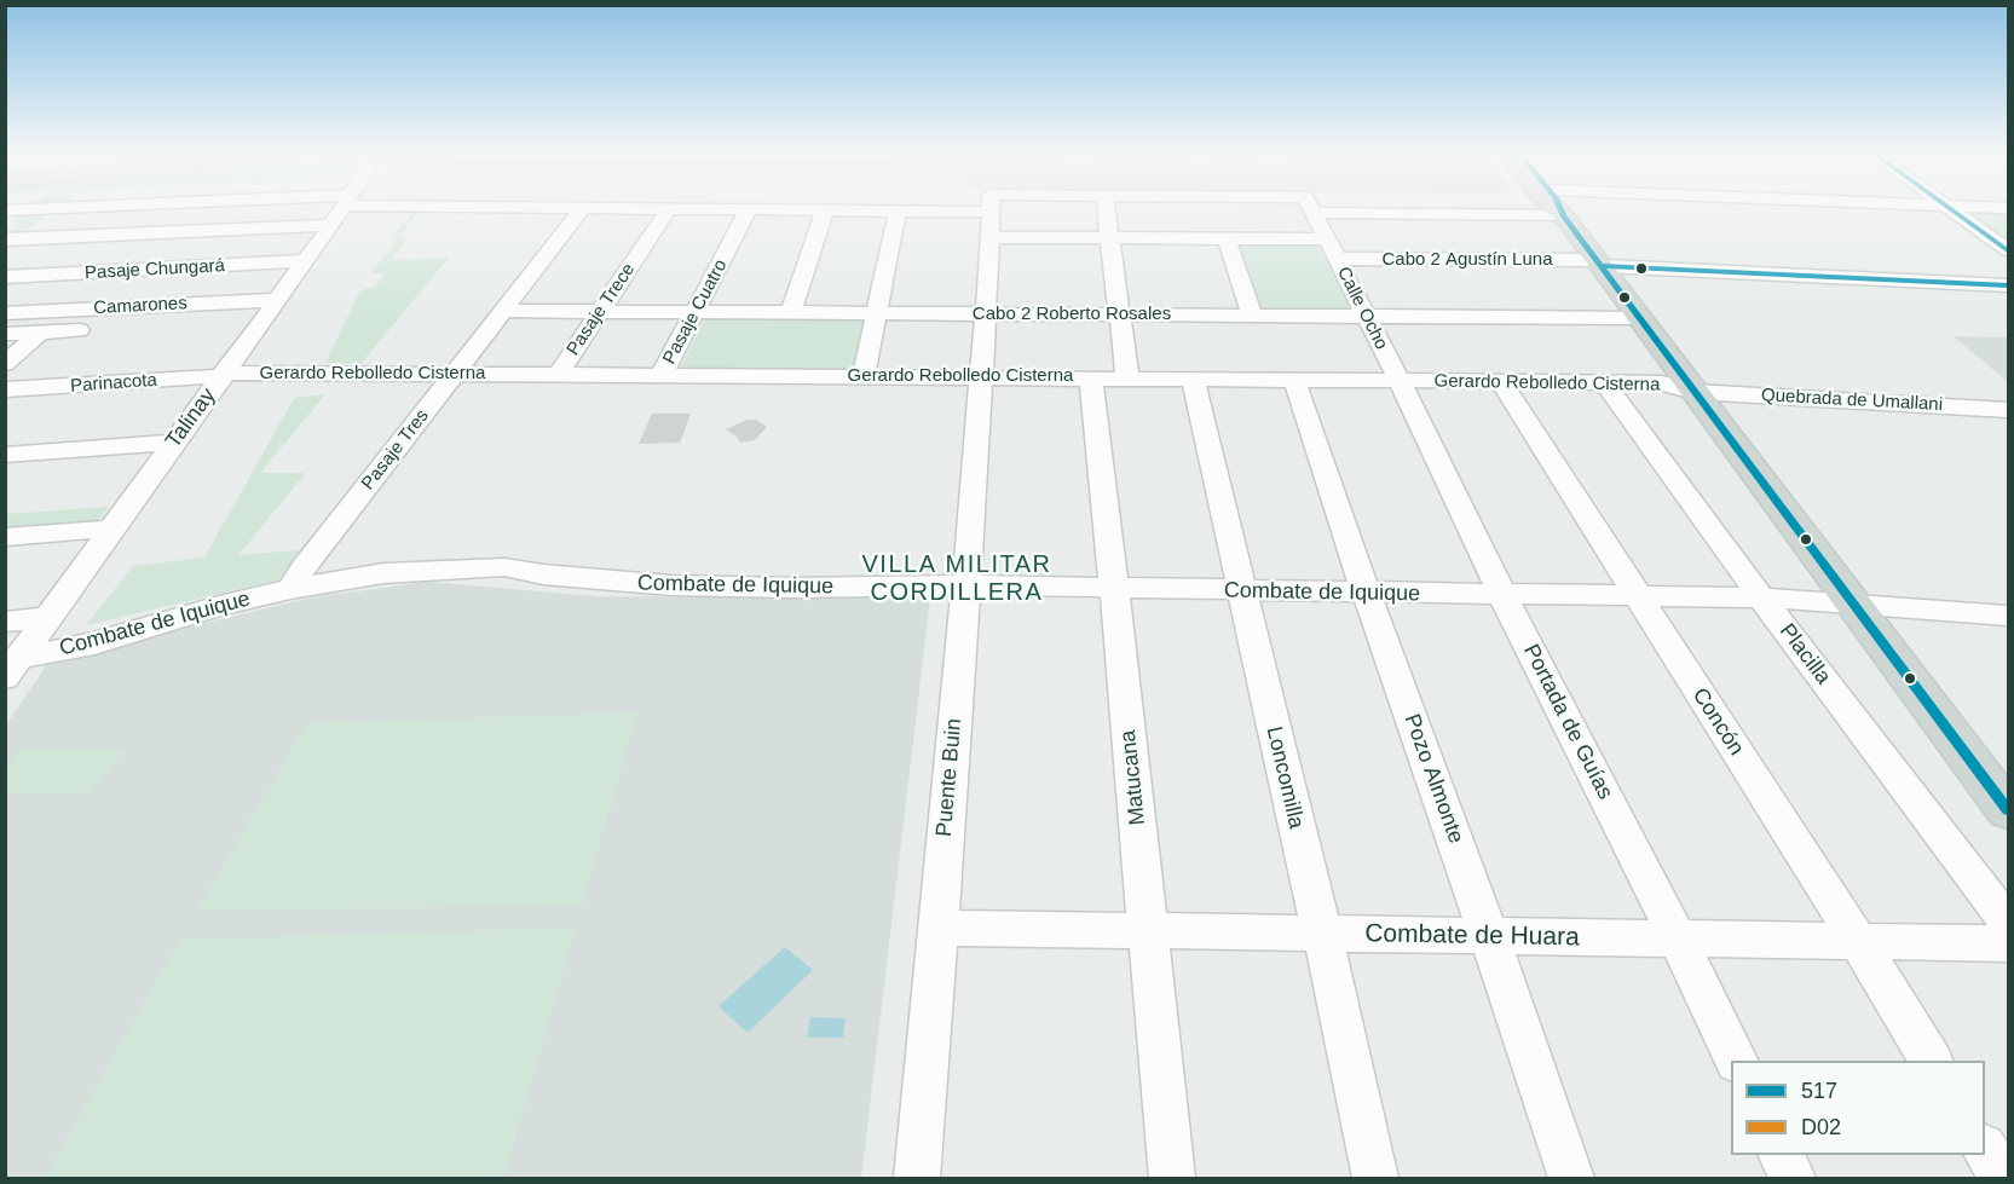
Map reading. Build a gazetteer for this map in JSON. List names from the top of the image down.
{
  "streets": {
    "street": [
      "Cabo 2 Agustín Luna",
      "Pasaje Chungará",
      "Camarones",
      "Calle Ocho",
      "Pasaje Trece",
      "Pasaje Cuatro",
      "Cabo 2 Roberto Rosales",
      "Gerardo Rebolledo Cisterna",
      "Parinacota",
      "Quebrada de Umallani",
      "Talinay",
      "Pasaje Tres",
      "Combate de Iquique",
      "Placilla",
      "Portada de Guías",
      "Concón",
      "Puente Buin",
      "Matucana",
      "Loncomilla",
      "Pozo Almonte",
      "Combate de Huara"
    ]
  },
  "crossings": [
    ["Cabo 2 Agustín Luna", "Calle Ocho"],
    ["Pasaje Chungará", "Talinay"],
    ["Camarones", "Talinay"],
    ["Calle Ocho", "Cabo 2 Roberto Rosales"],
    ["Calle Ocho", "Gerardo Rebolledo Cisterna"],
    ["Calle Ocho", "Portada de Guías"],
    ["Pasaje Trece", "Cabo 2 Roberto Rosales"],
    ["Pasaje Trece", "Gerardo Rebolledo Cisterna"],
    ["Pasaje Cuatro", "Cabo 2 Roberto Rosales"],
    ["Pasaje Cuatro", "Gerardo Rebolledo Cisterna"],
    ["Cabo 2 Roberto Rosales", "Pasaje Tres"],
    ["Cabo 2 Roberto Rosales", "Puente Buin"],
    ["Gerardo Rebolledo Cisterna", "Parinacota"],
    ["Gerardo Rebolledo Cisterna", "Quebrada de Umallani"],
    ["Gerardo Rebolledo Cisterna", "Talinay"],
    ["Gerardo Rebolledo Cisterna", "Pasaje Tres"],
    ["Gerardo Rebolledo Cisterna", "Placilla"],
    ["Gerardo Rebolledo Cisterna", "Portada de Guías"],
    ["Gerardo Rebolledo Cisterna", "Concón"],
    ["Gerardo Rebolledo Cisterna", "Puente Buin"],
    ["Gerardo Rebolledo Cisterna", "Matucana"],
    ["Gerardo Rebolledo Cisterna", "Loncomilla"],
    ["Gerardo Rebolledo Cisterna", "Pozo Almonte"],
    ["Parinacota", "Talinay"],
    ["Talinay", "Combate de Iquique"],
    ["Pasaje Tres", "Combate de Iquique"],
    ["Combate de Iquique", "Placilla"],
    ["Combate de Iquique", "Portada de Guías"],
    ["Combate de Iquique", "Concón"],
    ["Combate de Iquique", "Puente Buin"],
    ["Combate de Iquique", "Matucana"],
    ["Combate de Iquique", "Loncomilla"],
    ["Combate de Iquique", "Pozo Almonte"],
    ["Portada de Guías", "Combate de Huara"],
    ["Concón", "Combate de Huara"],
    ["Puente Buin", "Combate de Huara"],
    ["Matucana", "Combate de Huara"],
    ["Loncomilla", "Combate de Huara"],
    ["Pozo Almonte", "Combate de Huara"]
  ],
  "districts": ["VILLA MILITAR CORDILLERA"],
  "lines": ["transit line 517"],
  "legend": ["517", "D02"]
}
